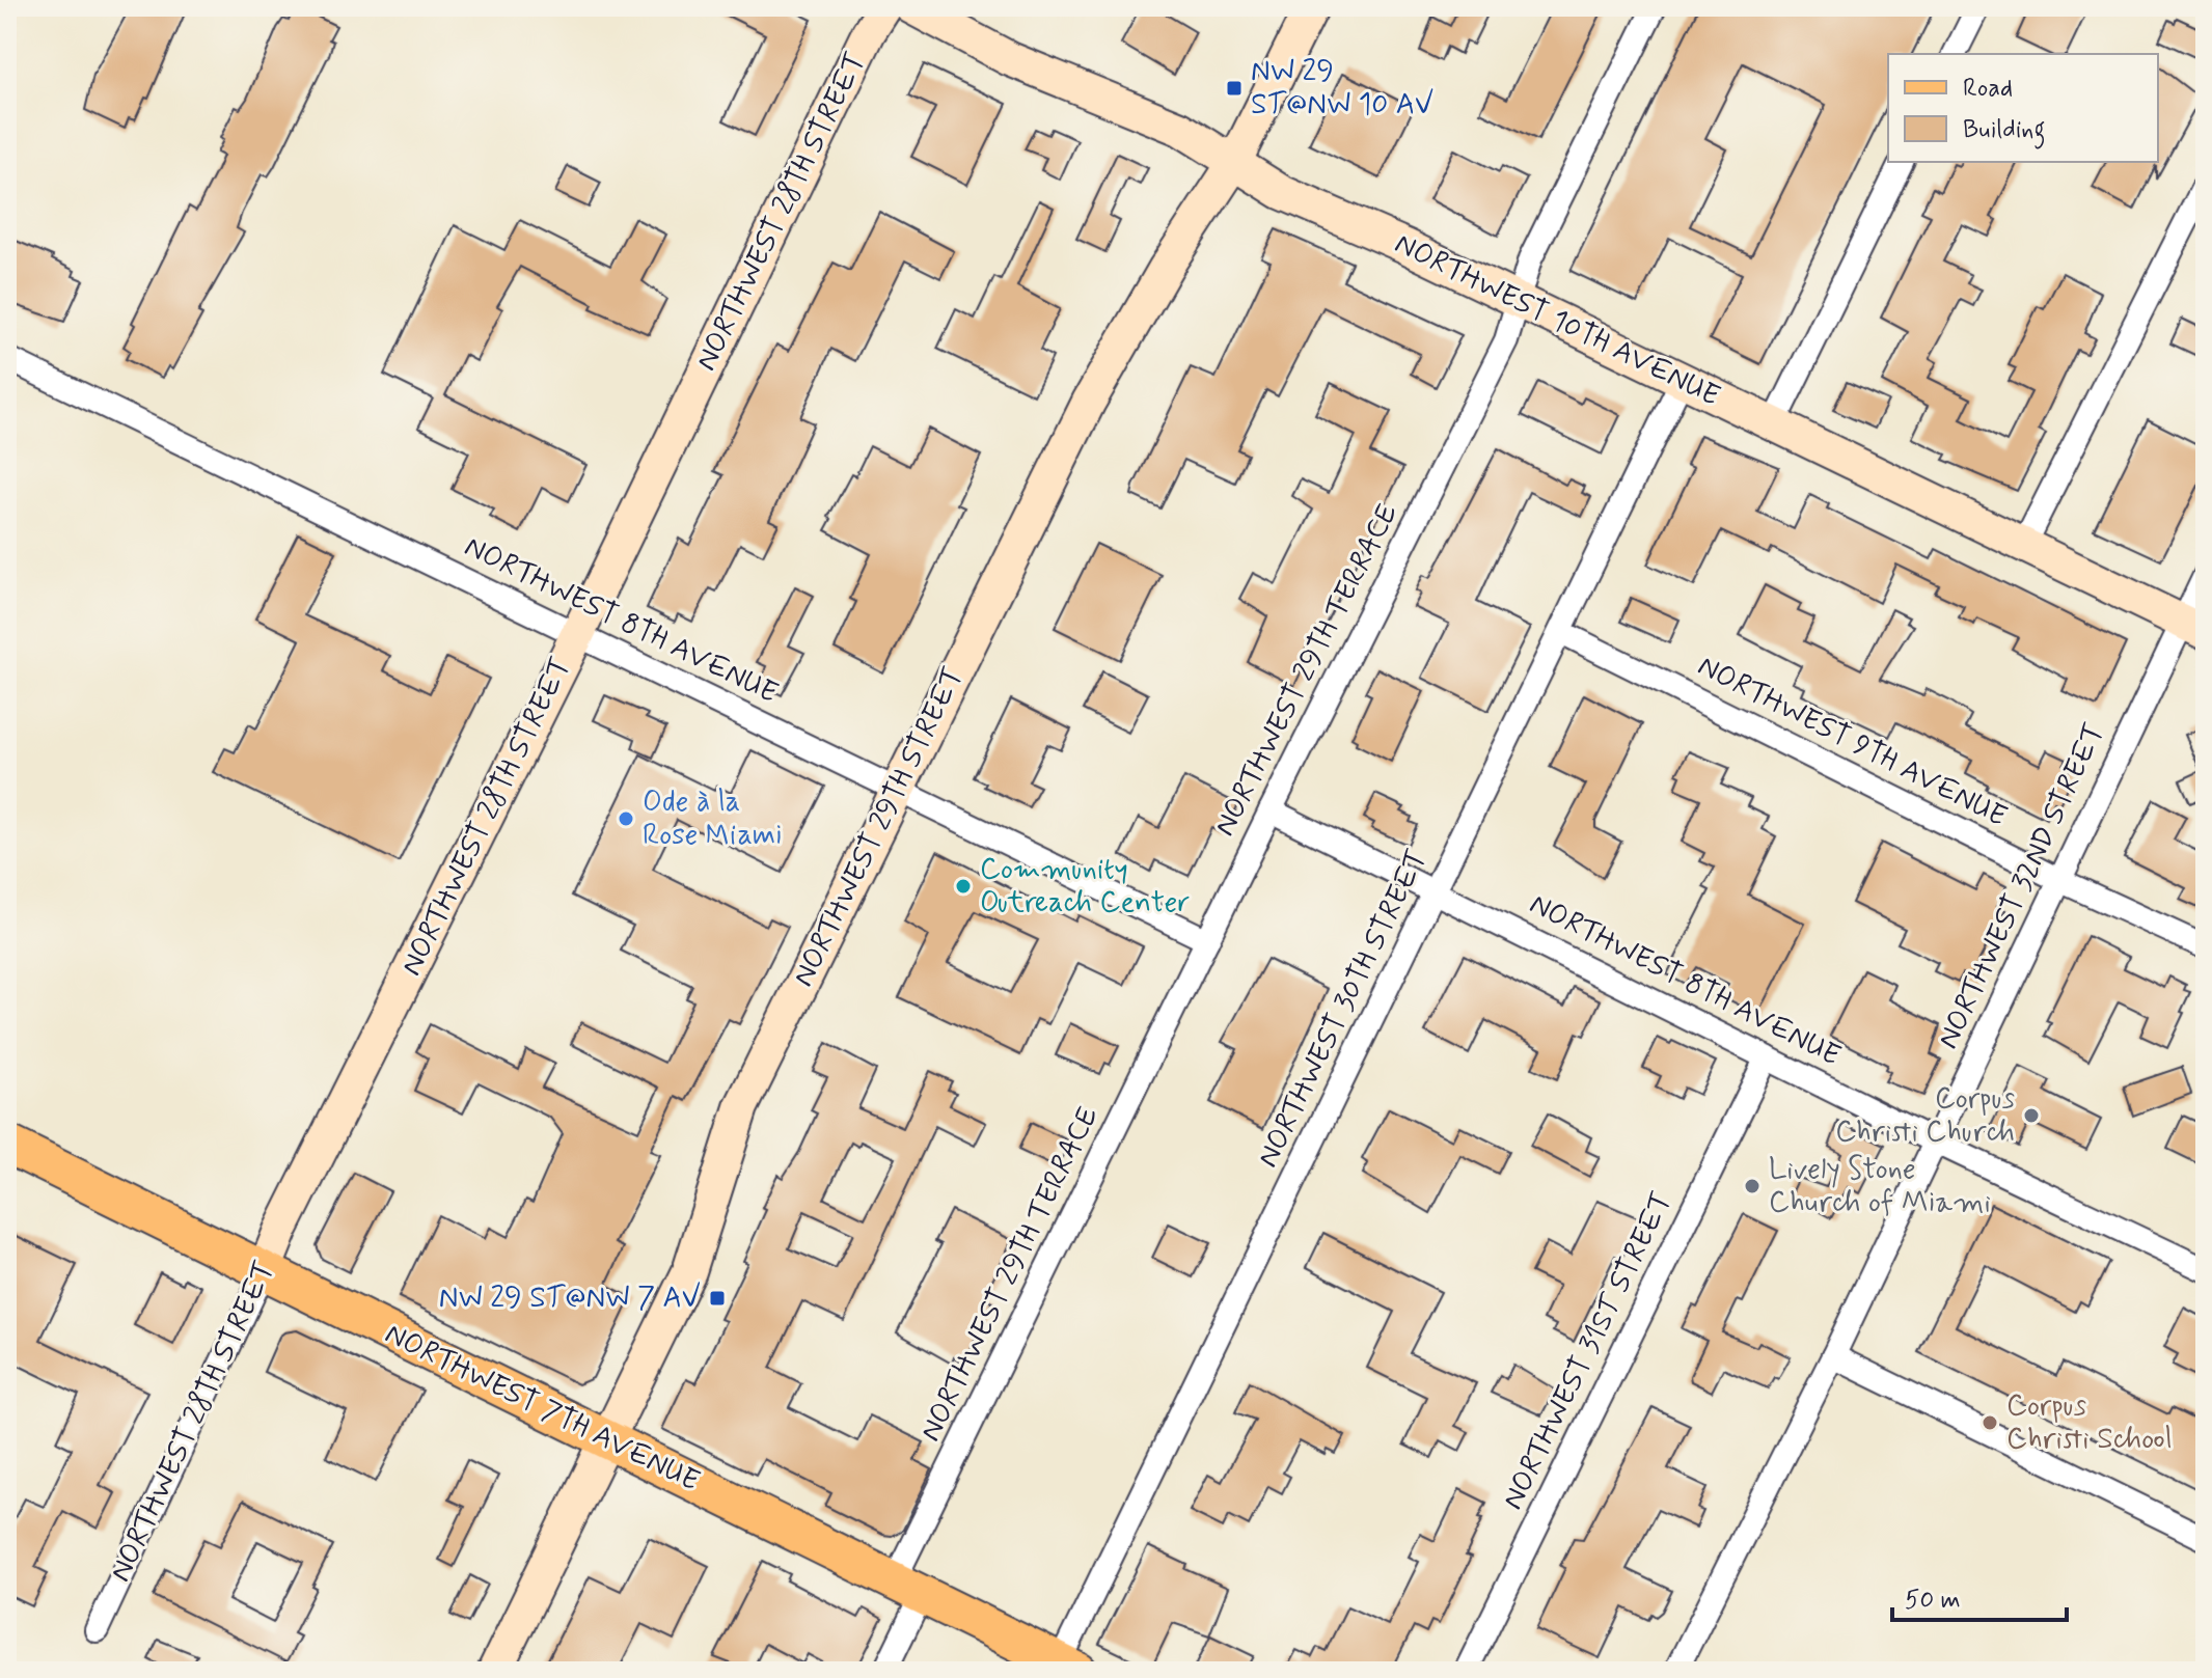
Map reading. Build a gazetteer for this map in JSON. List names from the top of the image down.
{
  "streets": {
    "main road": ["NORTHWEST 7TH AVENUE"],
    "street": [
      "NORTHWEST 28TH STREET",
      "NORTHWEST 10TH AVENUE",
      "NORTHWEST 8TH AVENUE",
      "NORTHWEST 29TH TERRACE",
      "NORTHWEST 9TH AVENUE",
      "NORTHWEST 29TH STREET",
      "NORTHWEST 32ND STREET",
      "NORTHWEST 30TH STREET",
      "NORTHWEST 31ST STREET"
    ]
  },
  "crossings": [
    ["NORTHWEST 28TH STREET", "NORTHWEST 8TH AVENUE"],
    ["NORTHWEST 28TH STREET", "NORTHWEST 7TH AVENUE"],
    ["NORTHWEST 10TH AVENUE", "NORTHWEST 29TH TERRACE"],
    ["NORTHWEST 10TH AVENUE", "NORTHWEST 29TH STREET"],
    ["NORTHWEST 10TH AVENUE", "NORTHWEST 32ND STREET"],
    ["NORTHWEST 10TH AVENUE", "NORTHWEST 30TH STREET"],
    ["NORTHWEST 8TH AVENUE", "NORTHWEST 29TH TERRACE"],
    ["NORTHWEST 8TH AVENUE", "NORTHWEST 29TH STREET"],
    ["NORTHWEST 8TH AVENUE", "NORTHWEST 32ND STREET"],
    ["NORTHWEST 8TH AVENUE", "NORTHWEST 30TH STREET"],
    ["NORTHWEST 8TH AVENUE", "NORTHWEST 31ST STREET"],
    ["NORTHWEST 29TH TERRACE", "NORTHWEST 7TH AVENUE"],
    ["NORTHWEST 9TH AVENUE", "NORTHWEST 32ND STREET"],
    ["NORTHWEST 9TH AVENUE", "NORTHWEST 30TH STREET"],
    ["NORTHWEST 29TH STREET", "NORTHWEST 7TH AVENUE"],
    ["NORTHWEST 30TH STREET", "NORTHWEST 7TH AVENUE"]
  ],
  "places": {
    "transit": ["NW 29 ST@NW 10 AV", "NW 29 ST@NW 7 AV"],
    "other": [
      "Ode à la Rose Miami",
      "Community Outreach Center",
      "Corpus Christi Church",
      "Lively Stone Church of Miami",
      "Corpus Christi School"
    ]
  },
  "legend": ["Road", "Building"],
  "scale_bar": "50 m"
}
